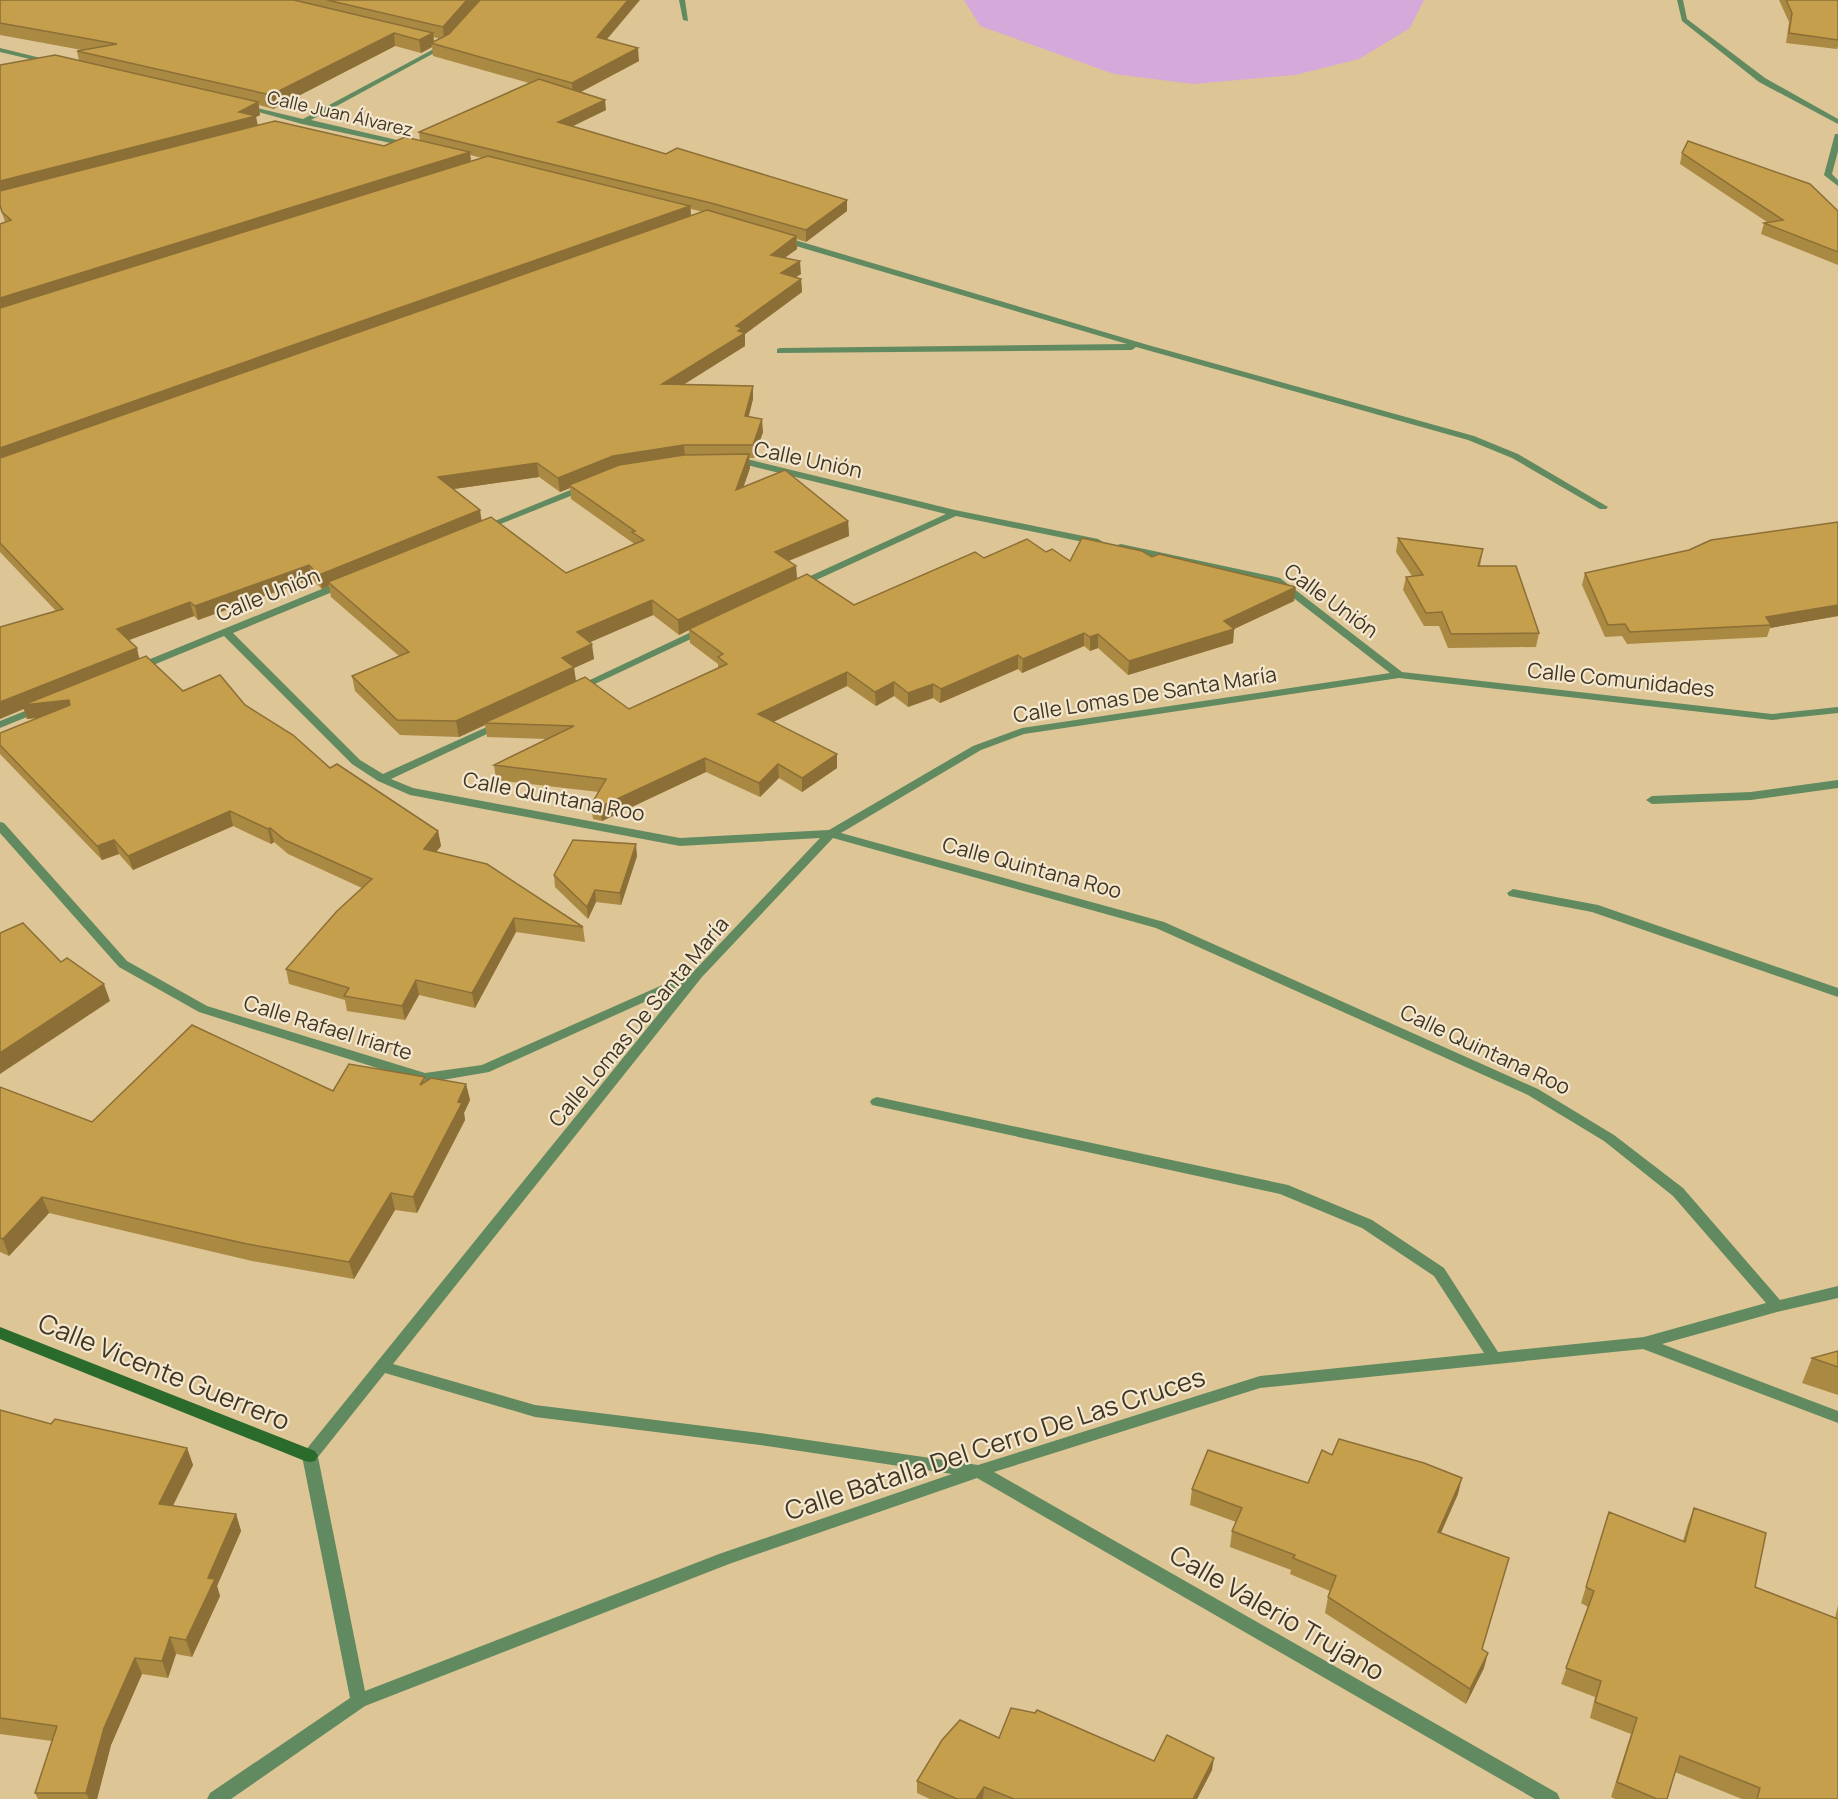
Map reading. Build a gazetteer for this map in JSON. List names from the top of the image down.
{
  "streets": {
    "street": [
      "Calle Juan Álvarez",
      "Calle Unión",
      "Calle Comunidades",
      "Calle Lomas De Santa María",
      "Calle Quintana Roo",
      "Calle Rafael Iriarte",
      "Calle Vicente Guerrero",
      "Calle Batalla Del Cerro De Las Cruces",
      "Calle Valerio Trujano"
    ]
  },
  "crossings": [
    ["Calle Unión", "Calle Comunidades"],
    ["Calle Unión", "Calle Lomas De Santa María"],
    ["Calle Unión", "Calle Quintana Roo"],
    ["Calle Comunidades", "Calle Lomas De Santa María"],
    ["Calle Lomas De Santa María", "Calle Quintana Roo"],
    ["Calle Lomas De Santa María", "Calle Rafael Iriarte"],
    ["Calle Lomas De Santa María", "Calle Vicente Guerrero"],
    ["Calle Quintana Roo", "Calle Batalla Del Cerro De Las Cruces"],
    ["Calle Batalla Del Cerro De Las Cruces", "Calle Valerio Trujano"]
  ]
}
